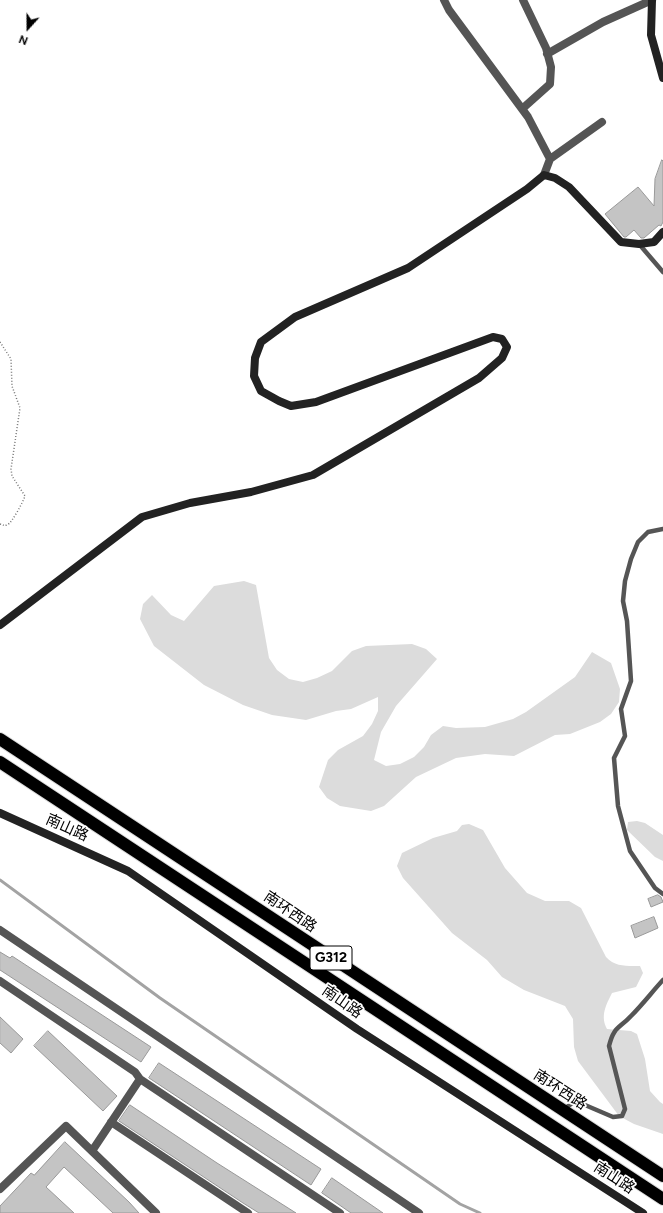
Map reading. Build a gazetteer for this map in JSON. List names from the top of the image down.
{
  "streets": {
    "highway": ["南环西路", "G312"],
    "street": ["南山路"]
  },
  "north": "bottom"
}
